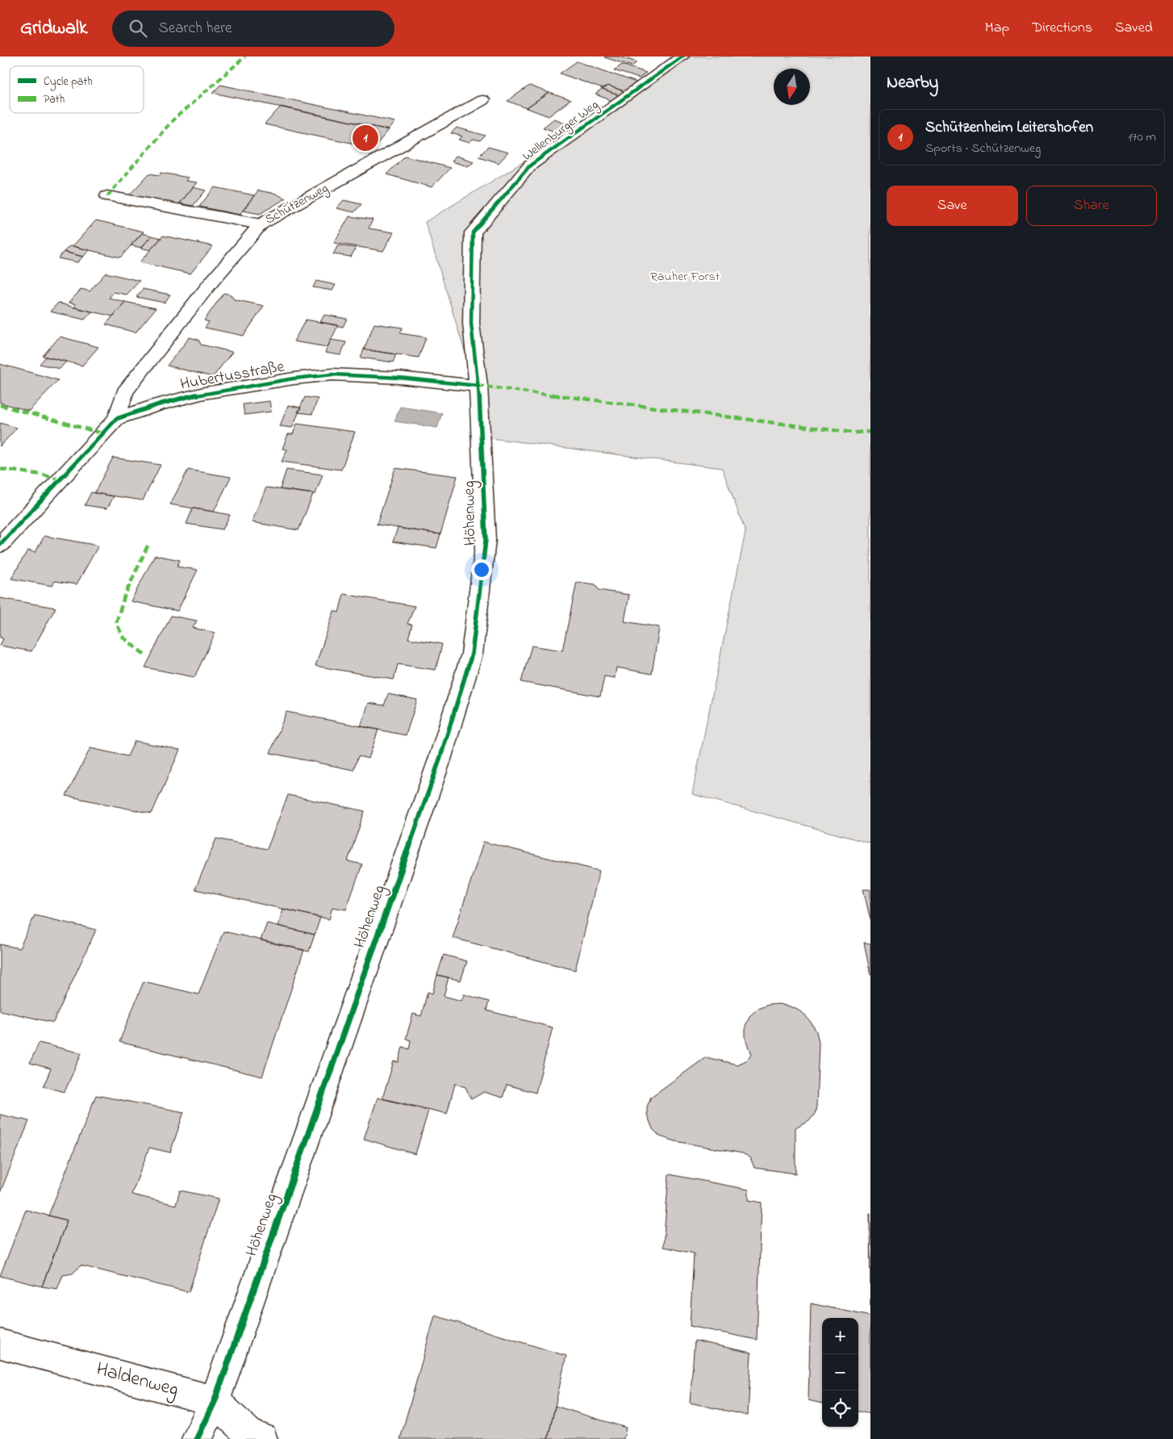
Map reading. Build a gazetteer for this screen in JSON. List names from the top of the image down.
{
  "streets": {
    "street": [
      "Wellenburger Weg",
      "Schützenweg",
      "Hubertusstraße",
      "Höhenweg",
      "Haldenweg"
    ]
  },
  "crossings": [
    ["Wellenburger Weg", "Hubertusstraße"],
    ["Wellenburger Weg", "Höhenweg"],
    ["Schützenweg", "Hubertusstraße"],
    ["Hubertusstraße", "Höhenweg"],
    ["Höhenweg", "Haldenweg"]
  ],
  "parks": ["Rauher Forst"],
  "legend": ["Cycle path", "Path"],
  "north": "bottom",
  "page": {
    "header": "Gridwalk",
    "search": "Search here",
    "nav": ["Map", "Directions", "Saved"],
    "heading": "Nearby",
    "list": [
      {
        "mark": "1",
        "name": "Schützenheim Leitershofen",
        "note": "Sports · Schützenweg",
        "value": "170 m"
      }
    ],
    "pins": "1",
    "buttons": ["Save", "Share"],
    "map_buttons": ["+", "−"]
  }
}
